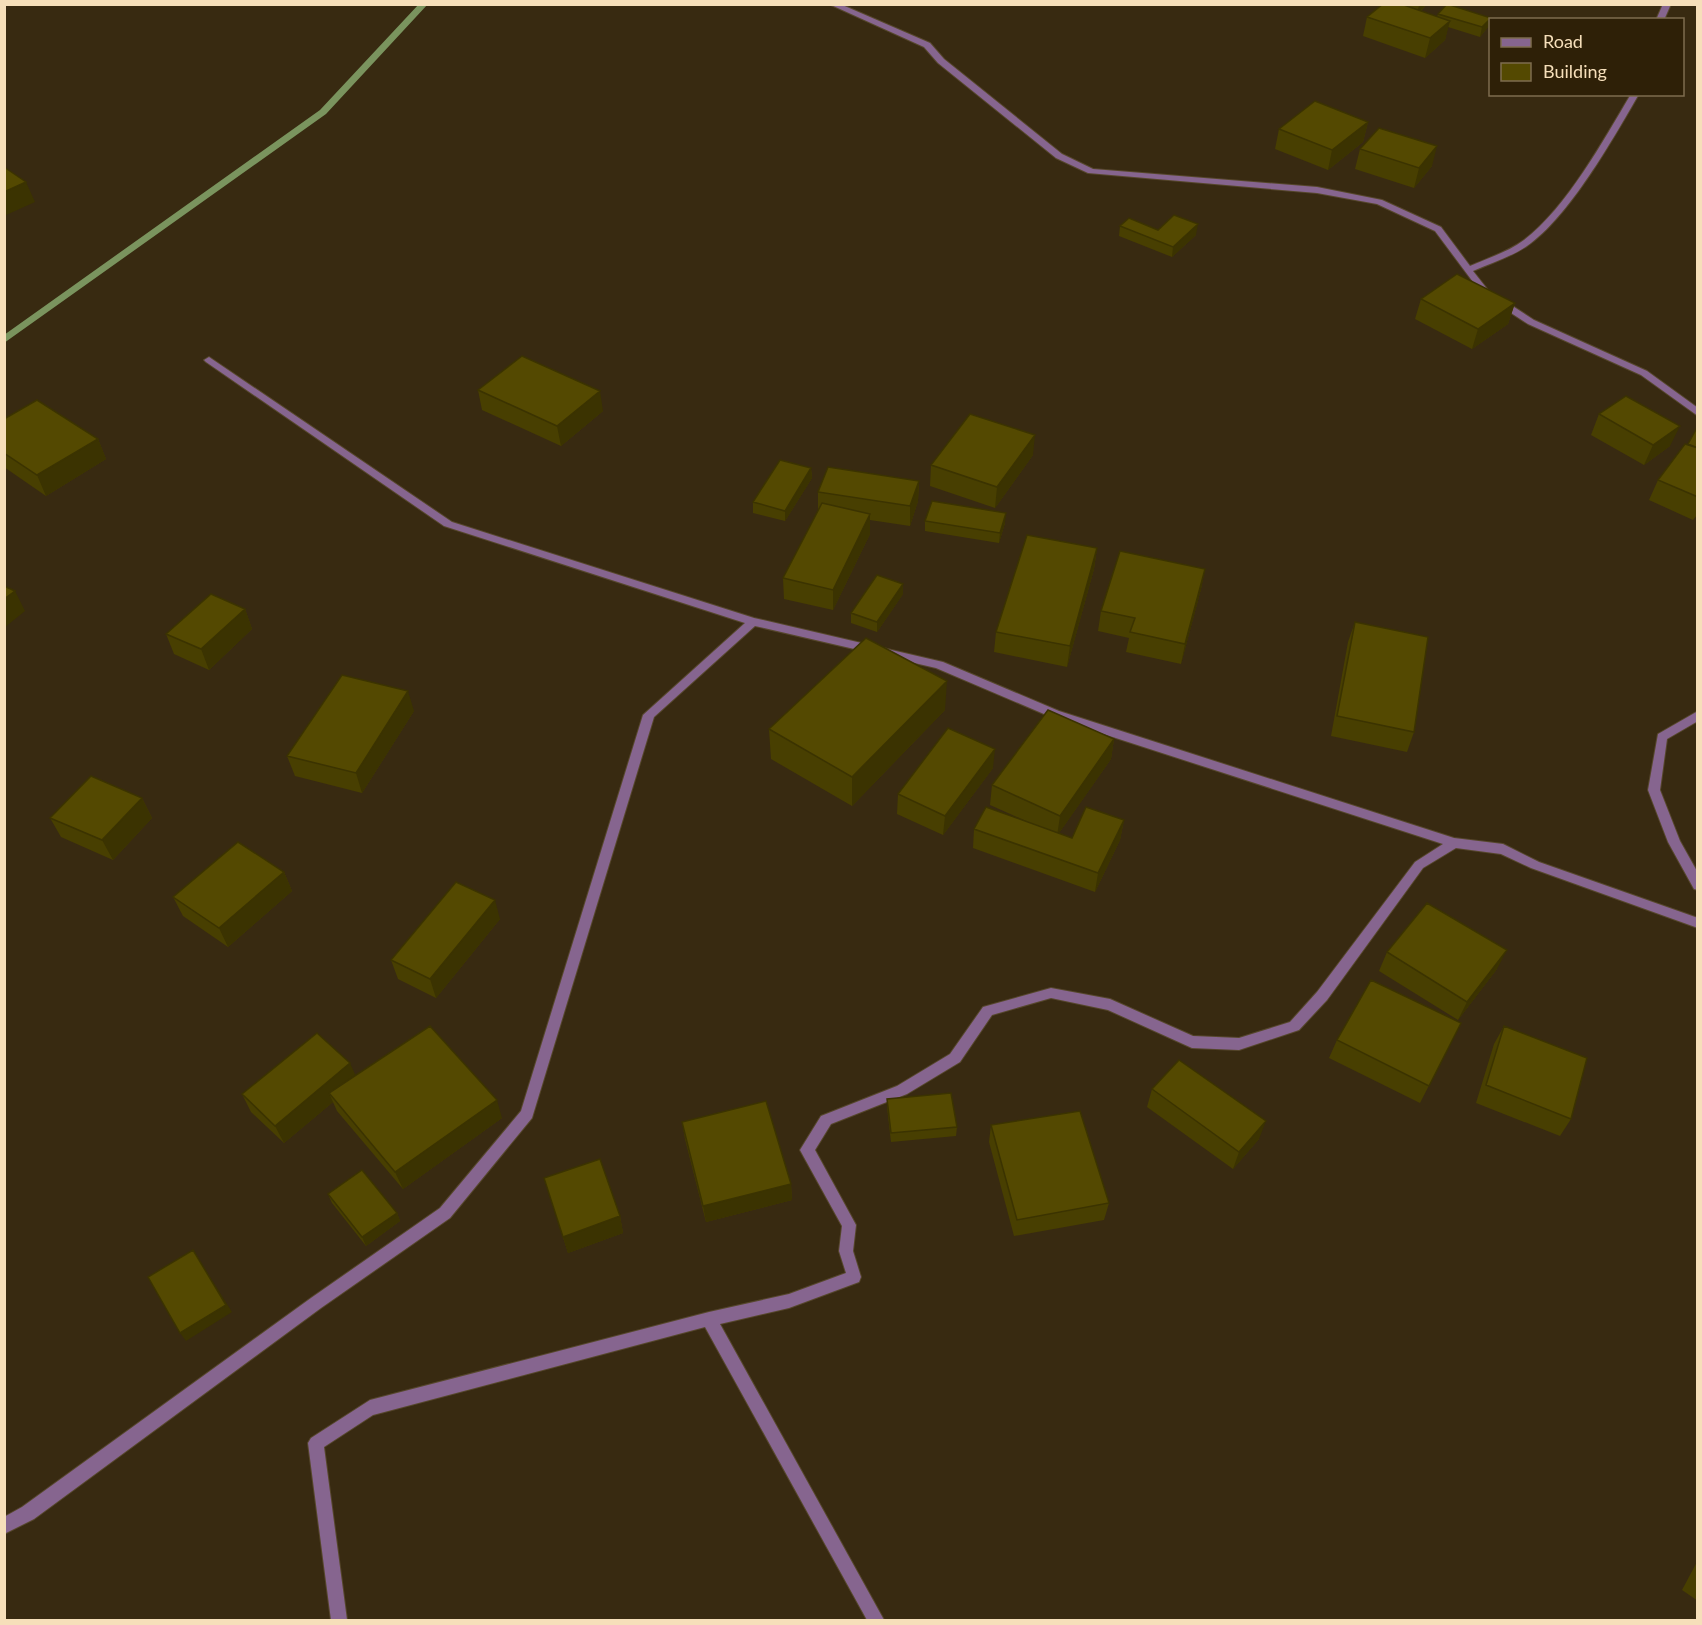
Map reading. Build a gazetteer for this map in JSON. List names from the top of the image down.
{
  "legend": ["Road", "Building"]
}
